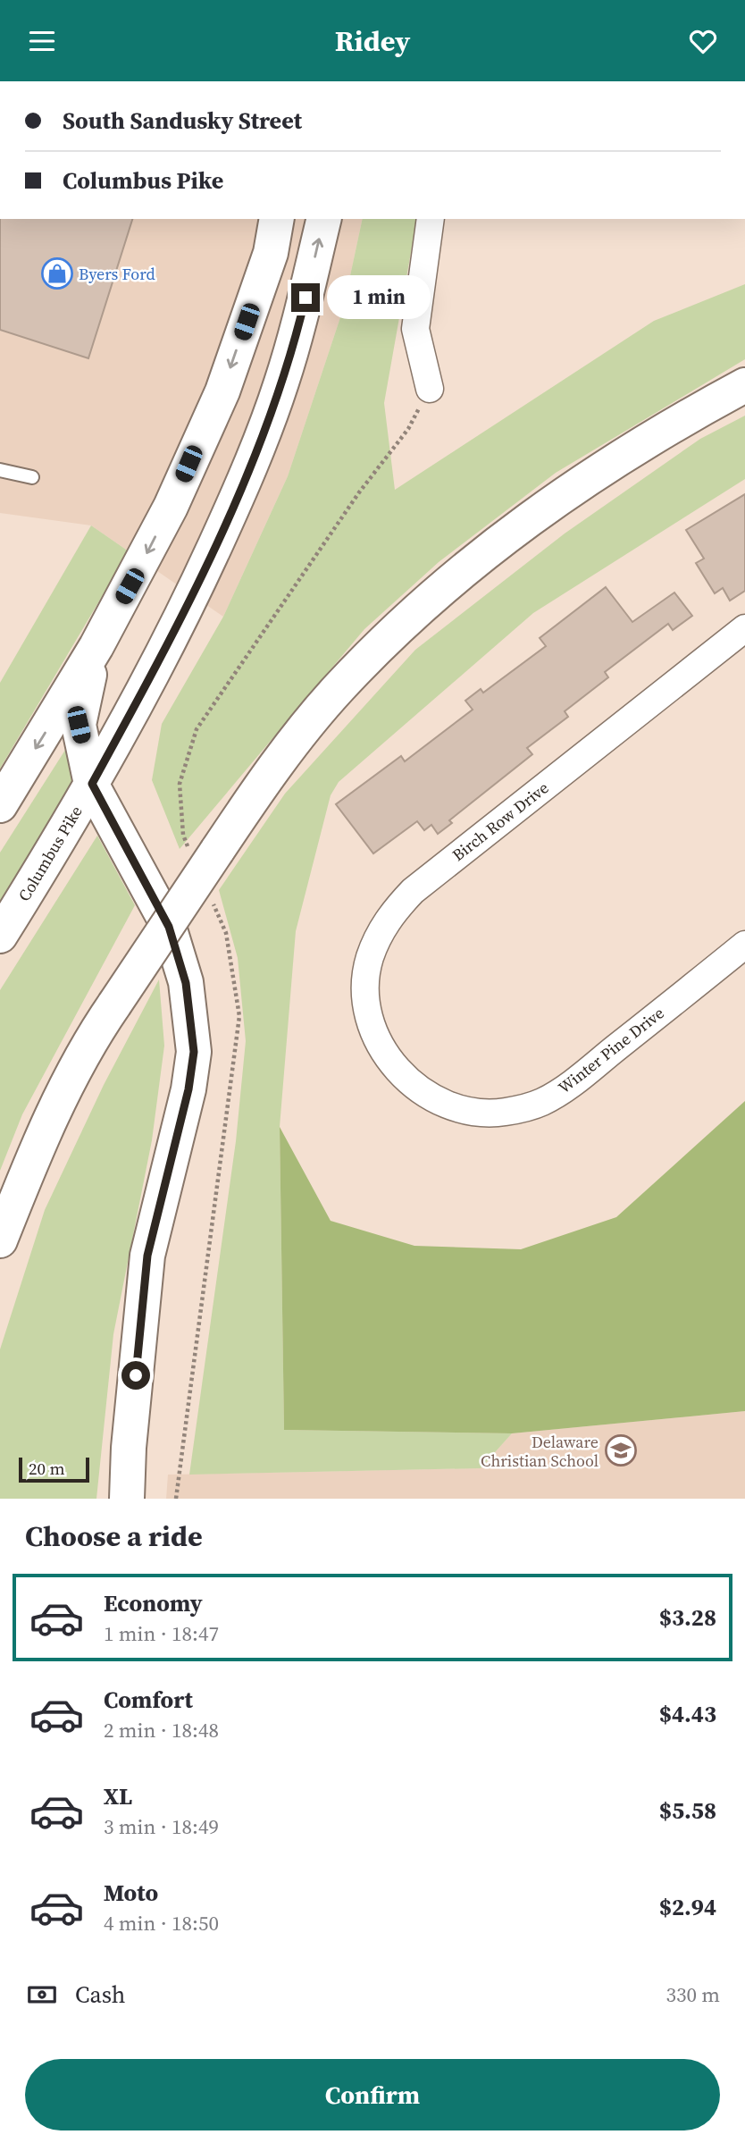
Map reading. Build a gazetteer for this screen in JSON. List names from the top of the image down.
{
  "streets": {
    "main road": ["Columbus Pike"],
    "street": ["Birch Row Drive", "Winter Pine Drive"]
  },
  "crossings": [
    ["Birch Row Drive", "Winter Pine Drive"]
  ],
  "places": {
    "shop": ["Byers Ford"],
    "school or university": ["Delaware Christian School"]
  },
  "scale_bar": "20 m",
  "page": {
    "header": "Ridey",
    "banner": ["South Sandusky Street", "Columbus Pike"],
    "bubble": "1 min",
    "scale": "20 m",
    "heading": "Choose a ride",
    "list": [
      {
        "name": "Economy",
        "note": "1 min · 18:47",
        "value": "$3.28"
      },
      {
        "name": "Comfort",
        "note": "2 min · 18:48",
        "value": "$4.43"
      },
      {
        "name": "XL",
        "note": "3 min · 18:49",
        "value": "$5.58"
      },
      {
        "name": "Moto",
        "note": "4 min · 18:50",
        "value": "$2.94"
      }
    ],
    "pay": ["Cash", "330 m"],
    "buttons": "Confirm"
  }
}
